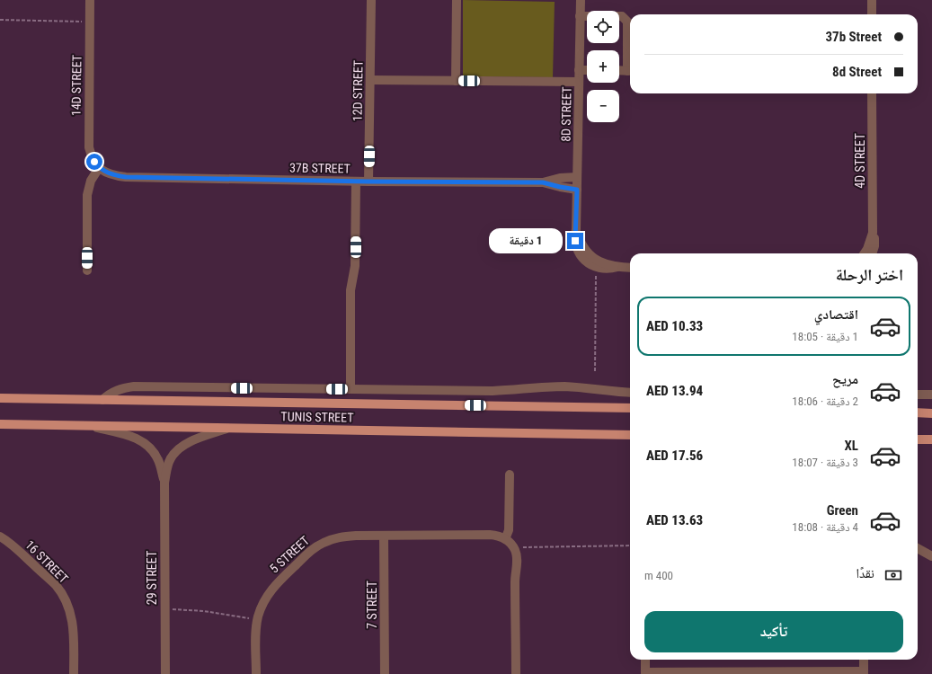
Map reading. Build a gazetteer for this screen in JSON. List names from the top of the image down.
{
  "streets": {
    "main road": ["TUNIS STREET"],
    "street": [
      "14D STREET",
      "12D STREET",
      "8D STREET",
      "4D STREET",
      "37B STREET",
      "5 STREET",
      "16 STREET",
      "29 STREET",
      "7 STREET"
    ]
  },
  "crossings": [
    ["14D STREET", "37B STREET"],
    ["12D STREET", "37B STREET"],
    ["8D STREET", "37B STREET"],
    ["TUNIS STREET", "29 STREET"],
    ["5 STREET", "7 STREET"]
  ],
  "page": {
    "map_buttons": ["+", "−"],
    "banner": ["37b Street", "8d Street"],
    "bubble": "1 دقيقة",
    "heading": "اختر الرحلة",
    "list": [
      {
        "name": "اقتصادي",
        "note": "1 دقيقة · 18:05",
        "value": "AED 10.33"
      },
      {
        "name": "مريح",
        "note": "2 دقيقة · 18:06",
        "value": "AED 13.94"
      },
      {
        "name": "XL",
        "note": "3 دقيقة · 18:07",
        "value": "AED 17.56"
      },
      {
        "name": "Green",
        "note": "4 دقيقة · 18:08",
        "value": "AED 13.63"
      }
    ],
    "pay": ["نقدًا", "400 m"],
    "buttons": "تأكيد"
  }
}
